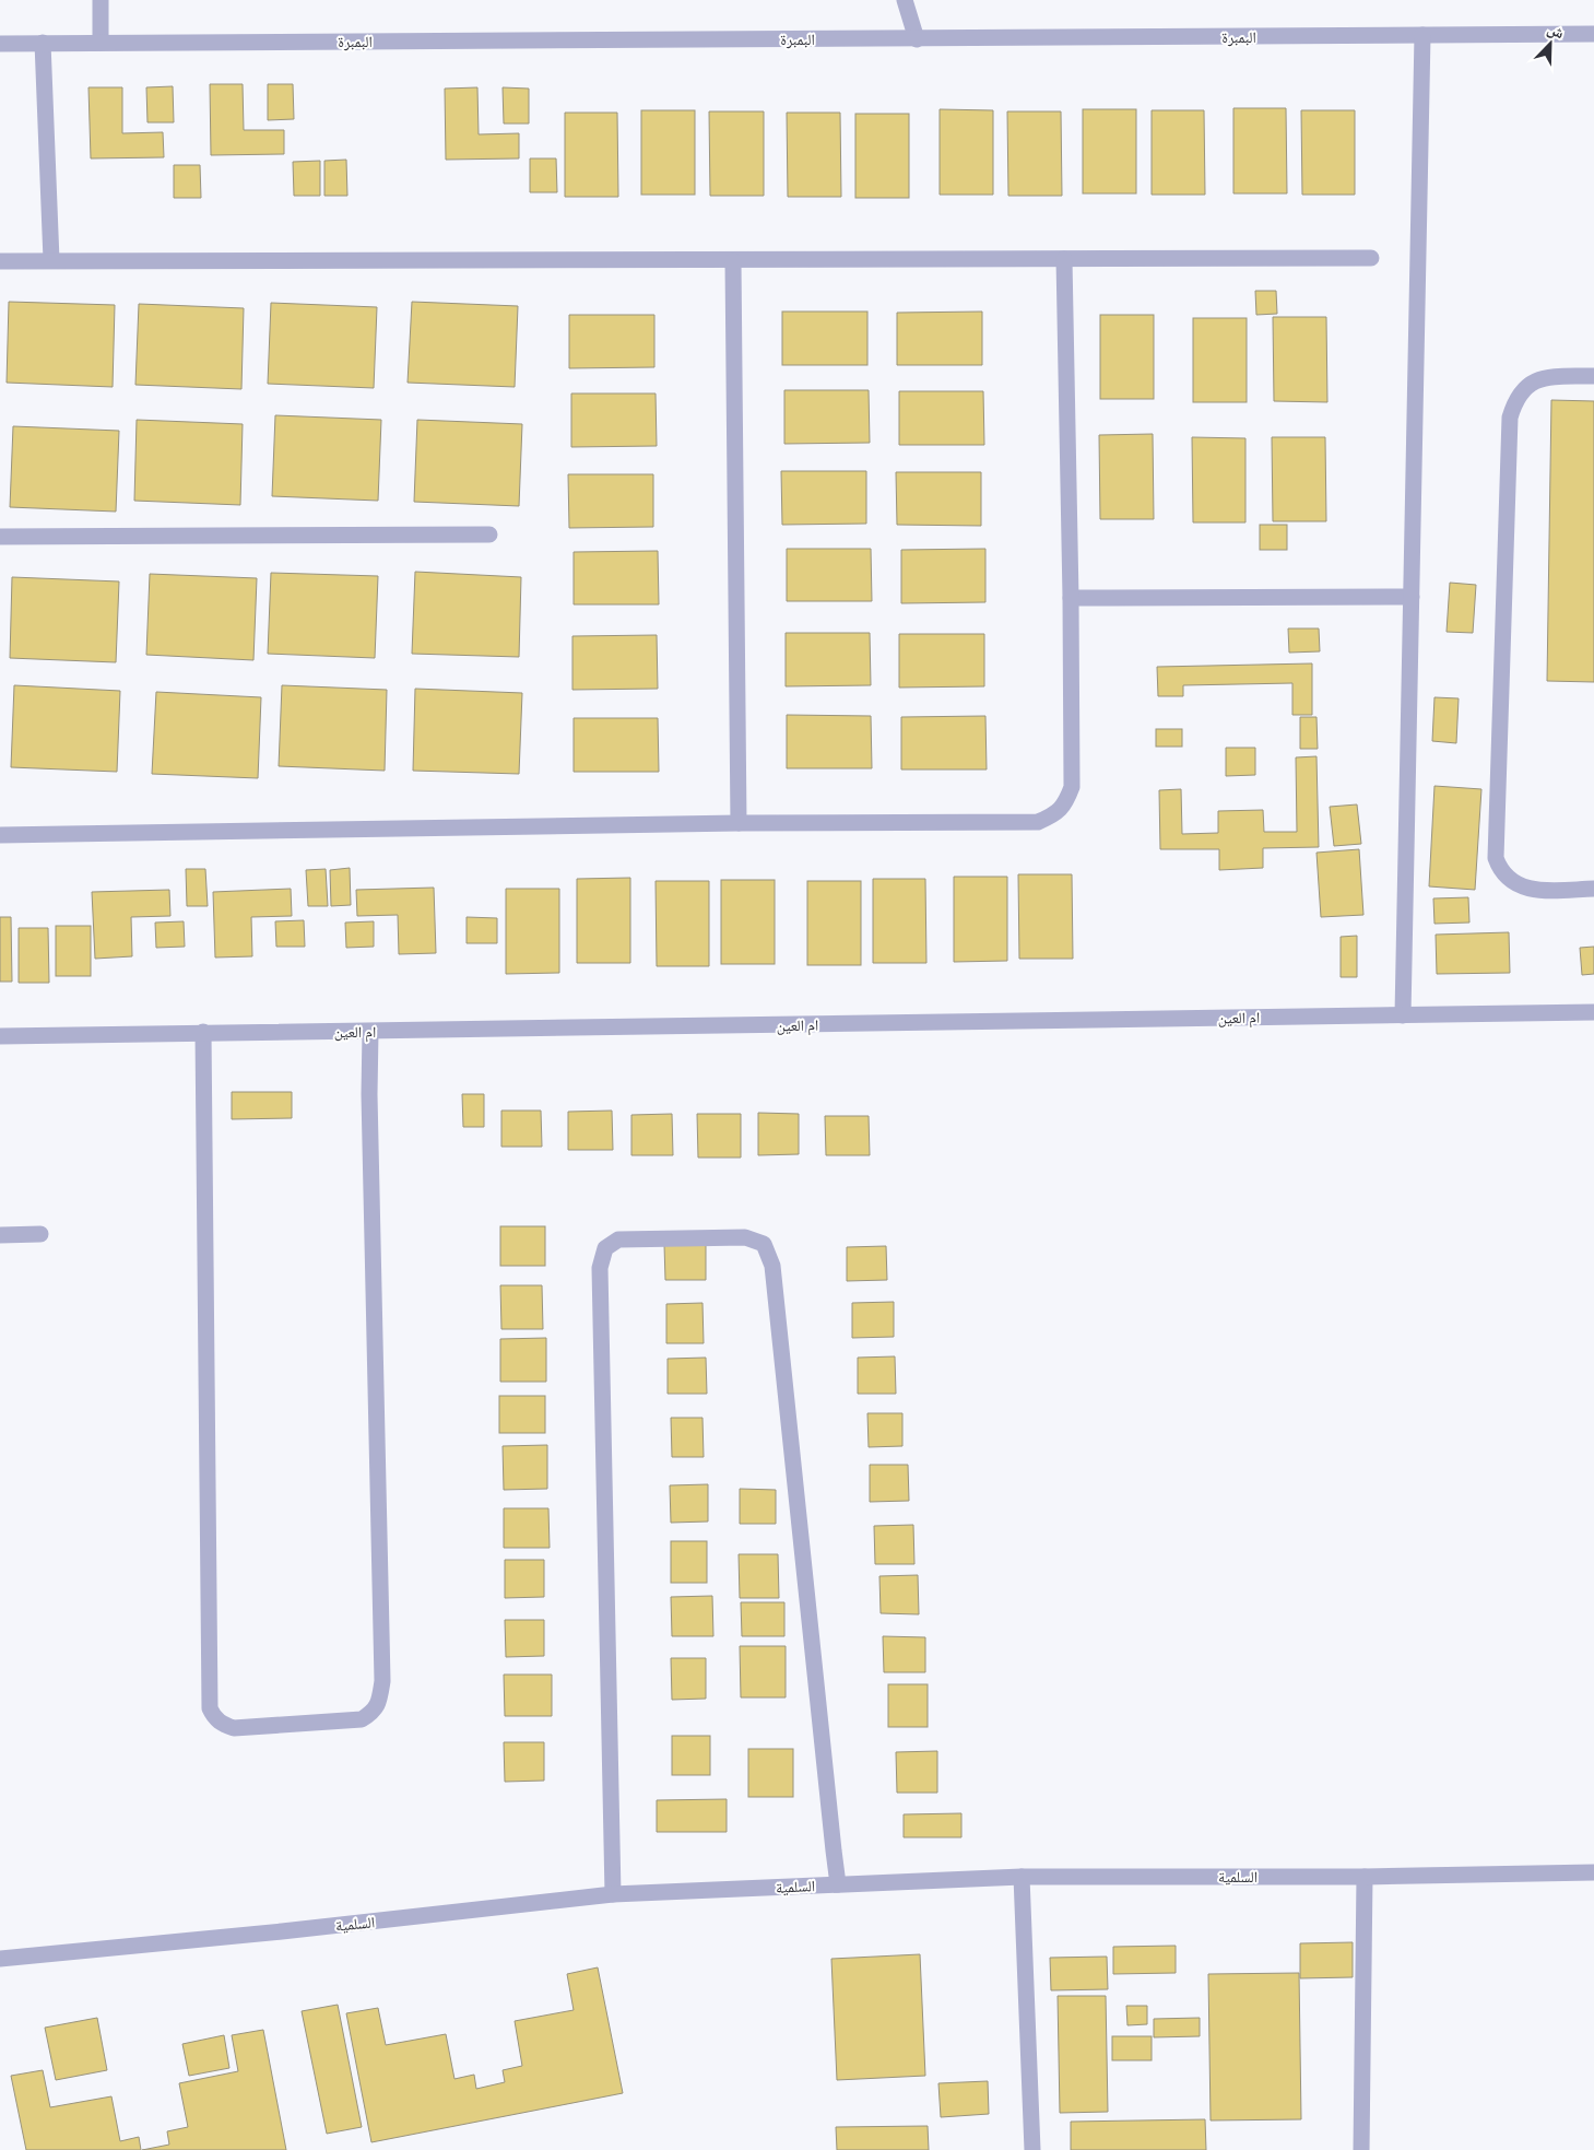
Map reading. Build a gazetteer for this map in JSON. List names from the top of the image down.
{
  "streets": {
    "street": ["البمبرة", "ام العين", "السلمية"]
  },
  "north": "top right"
}
